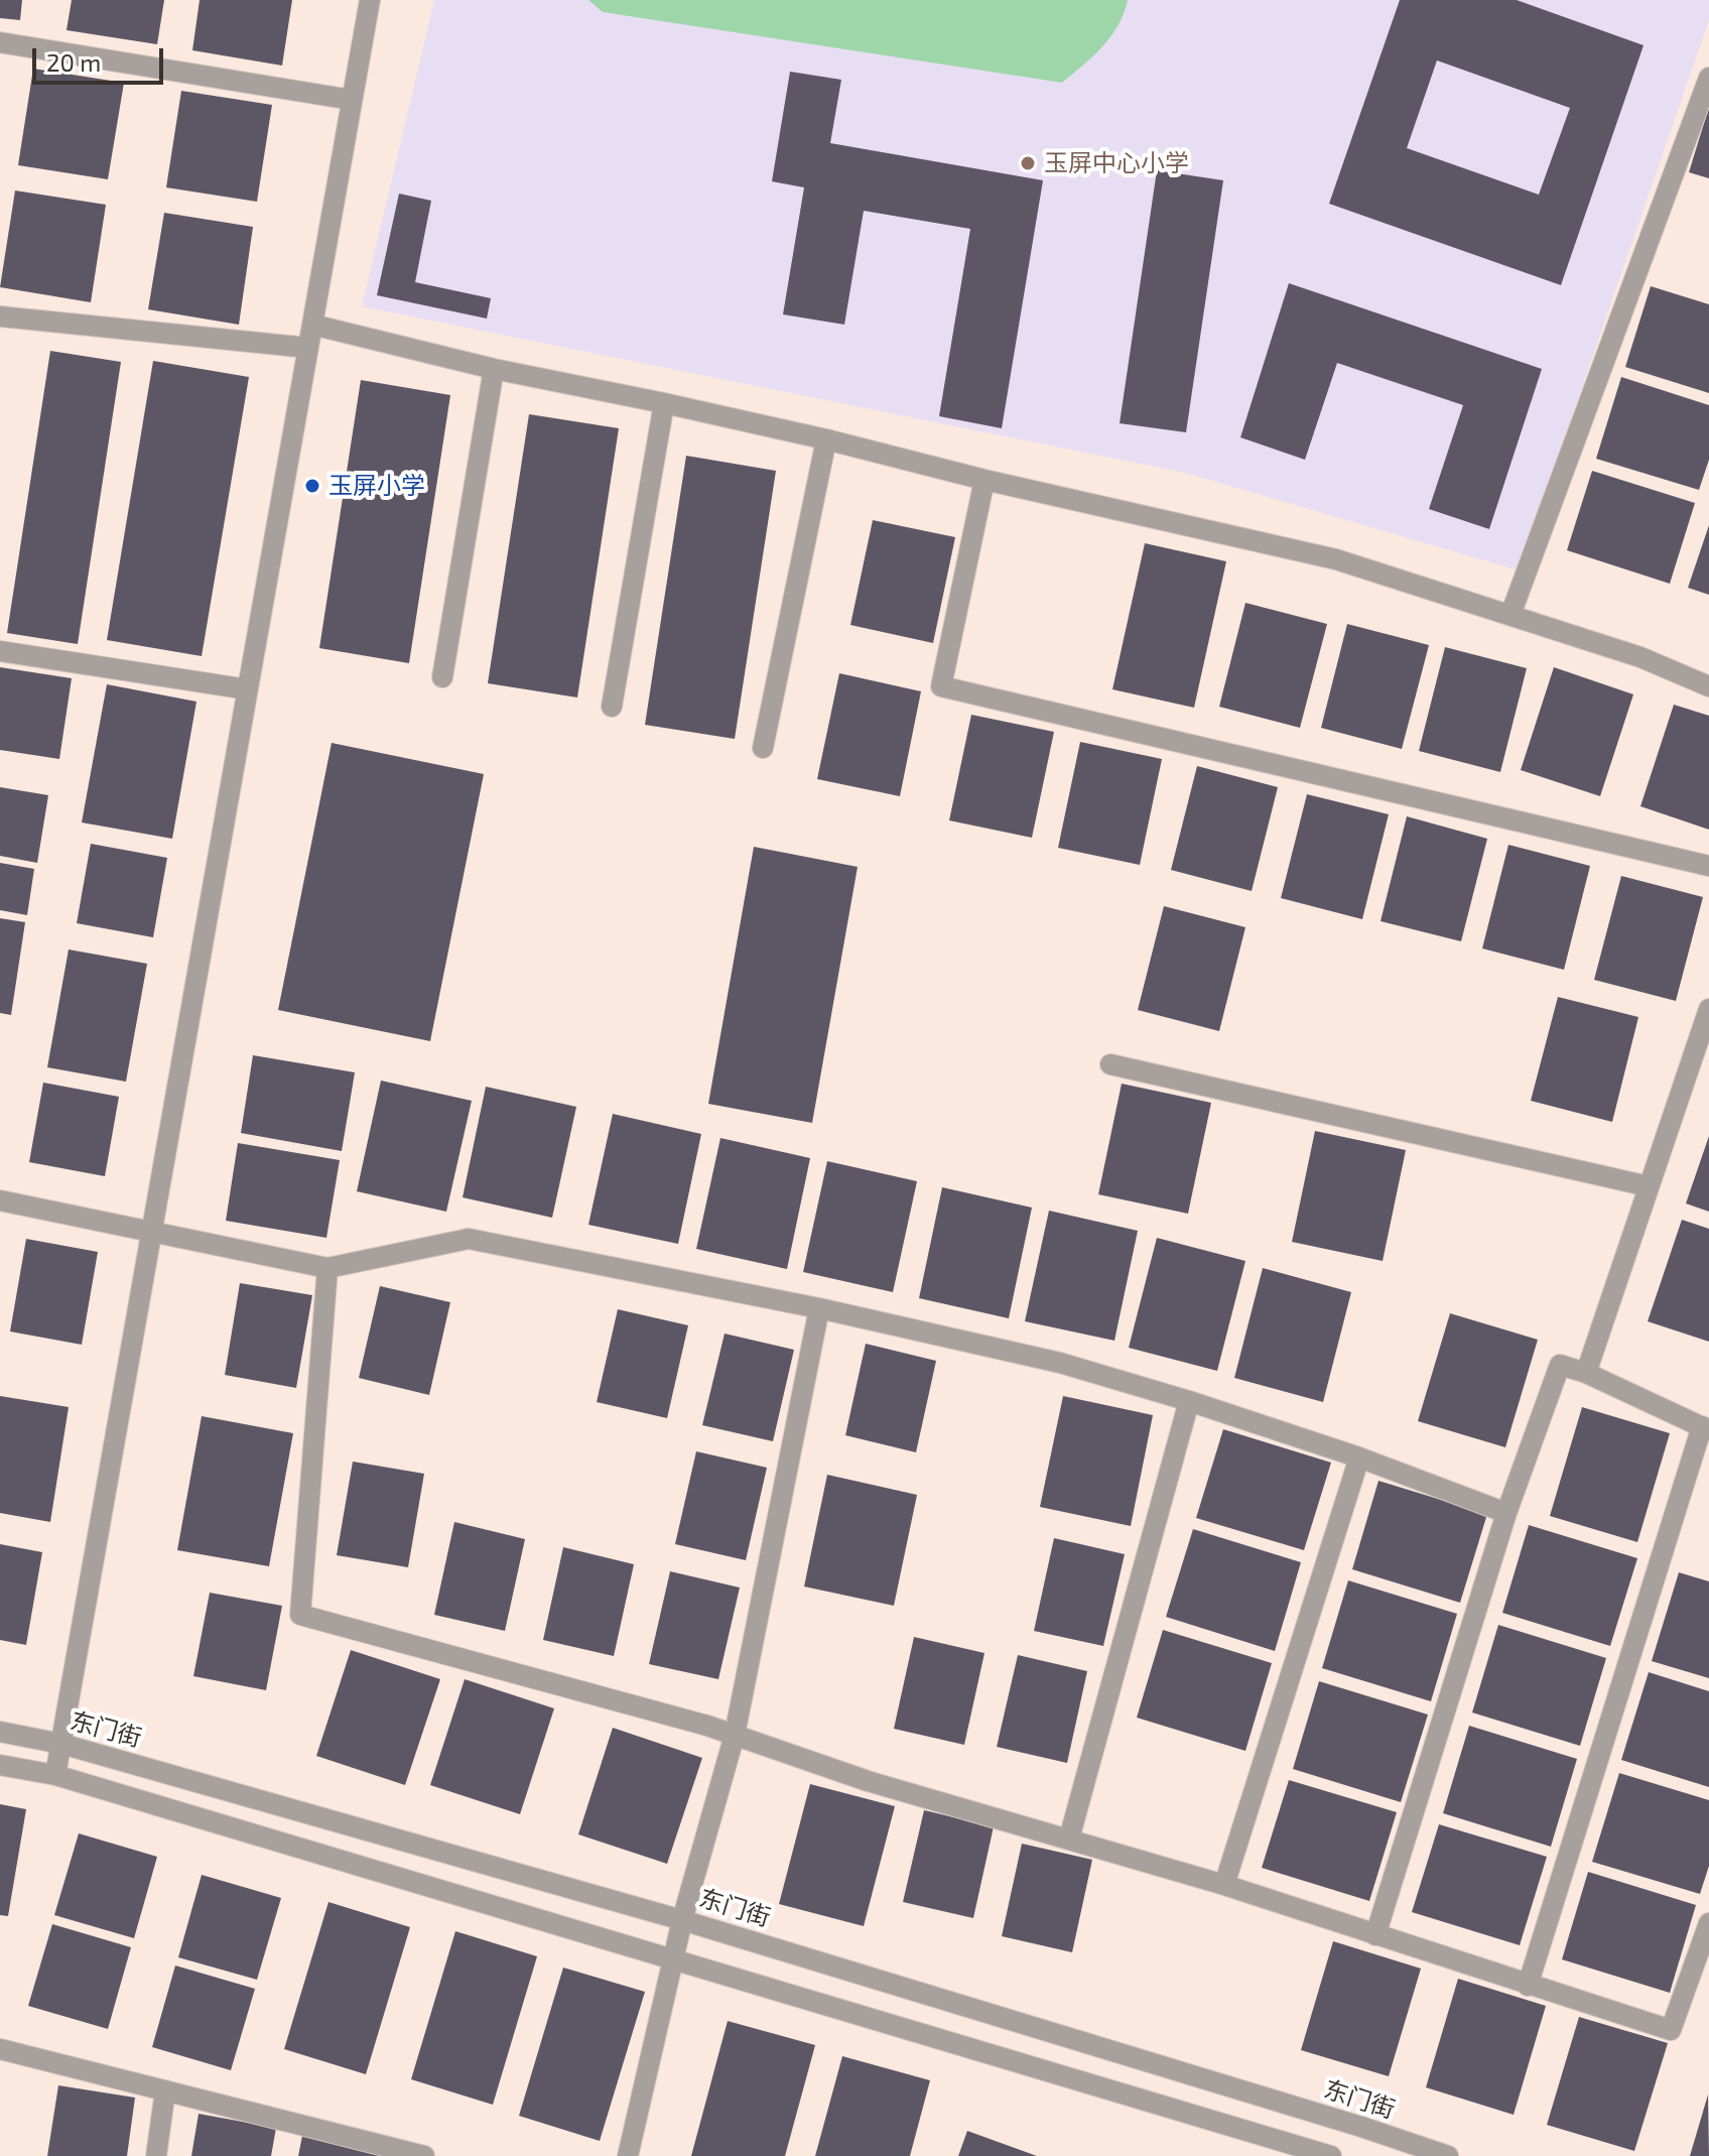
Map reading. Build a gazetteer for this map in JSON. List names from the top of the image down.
{
  "streets": {
    "street": ["东门街"]
  },
  "places": ["玉屏中心小学", "玉屏小学"],
  "scale_bar": "20 m"
}
